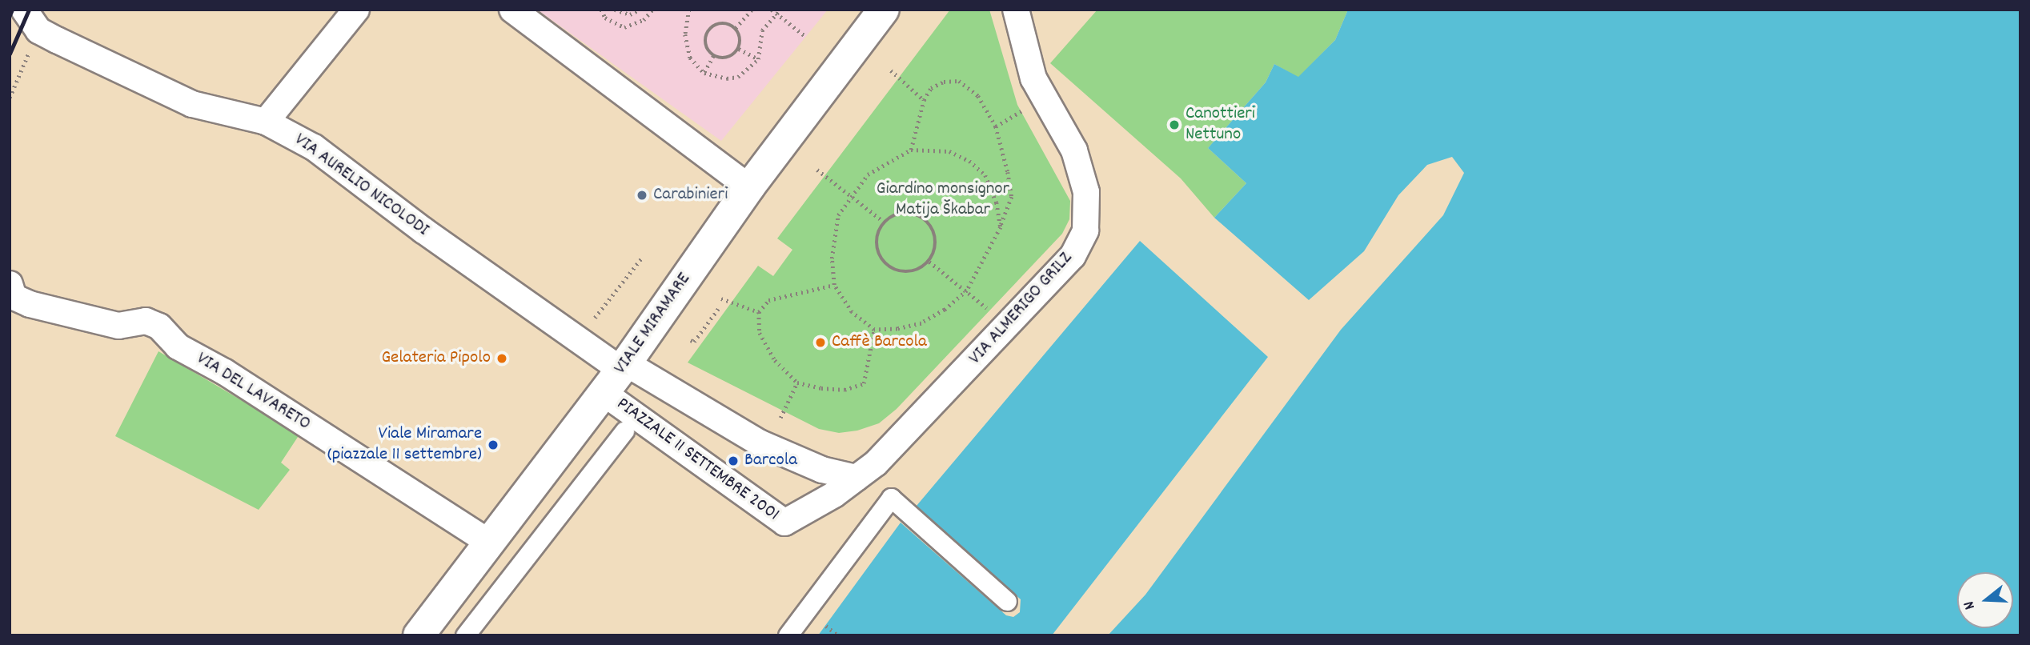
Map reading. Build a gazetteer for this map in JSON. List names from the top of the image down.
{
  "streets": {
    "main road": ["VIALE MIRAMARE"],
    "street": [
      "VIA AURELIO NICOLODI",
      "VIA ALMERIGO GRILZ",
      "VIA DEL LAVARETO",
      "PIAZZALE 11 SETTEMBRE 2001"
    ]
  },
  "crossings": [
    ["VIA AURELIO NICOLODI", "VIALE MIRAMARE"],
    ["VIA AURELIO NICOLODI", "PIAZZALE 11 SETTEMBRE 2001"],
    ["VIA ALMERIGO GRILZ", "PIAZZALE 11 SETTEMBRE 2001"],
    ["VIALE MIRAMARE", "VIA DEL LAVARETO"],
    ["VIALE MIRAMARE", "PIAZZALE 11 SETTEMBRE 2001"]
  ],
  "parks": ["Giardino monsignor Matija Škabar"],
  "places": [
    "Canottieri Nettuno",
    "Carabinieri",
    "Caffè Barcola",
    "Gelateria Pipolo",
    "Viale Miramare (piazzale 11 settembre)",
    "Barcola"
  ],
  "north": "left"
}
